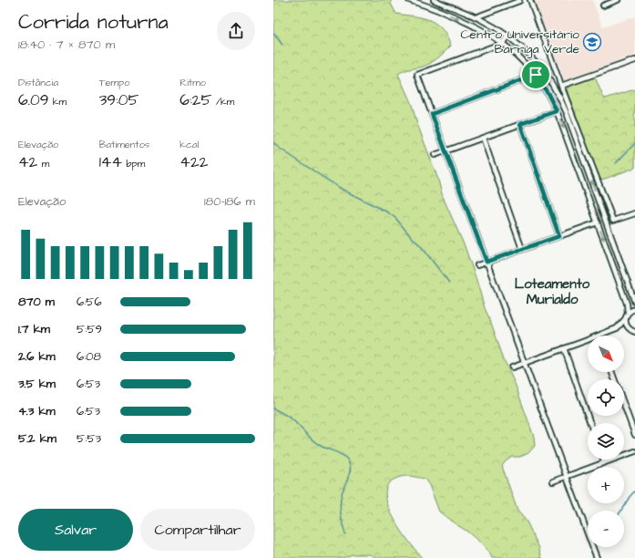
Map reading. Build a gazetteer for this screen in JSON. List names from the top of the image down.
{
  "districts": ["Loteamento Murialdo"],
  "places": {
    "school or university": ["Centro Universitário Barriga Verde"]
  },
  "north": "bottom right",
  "page": {
    "heading": ["Corrida noturna", "18:40 · 7 × 870 m"],
    "stats": [
      ["Distância", "6.09 km"],
      ["Tempo", "39:05"],
      ["Ritmo", "6:25 /km"],
      ["Elevação", "42 m"],
      ["Batimentos", "144 bpm"],
      ["kcal", "422"]
    ],
    "chart": ["Elevação", "180–186 m"],
    "list": [
      {
        "name": "870 m",
        "note": "6:56"
      },
      {
        "name": "1.7 km",
        "note": "5:59"
      },
      {
        "name": "2.6 km",
        "note": "6:08"
      },
      {
        "name": "3.5 km",
        "note": "6:53"
      },
      {
        "name": "4.3 km",
        "note": "6:53"
      },
      {
        "name": "5.2 km",
        "note": "5:53"
      }
    ],
    "map_buttons": ["+", "−"],
    "buttons": ["Salvar", "Compartilhar"]
  }
}
